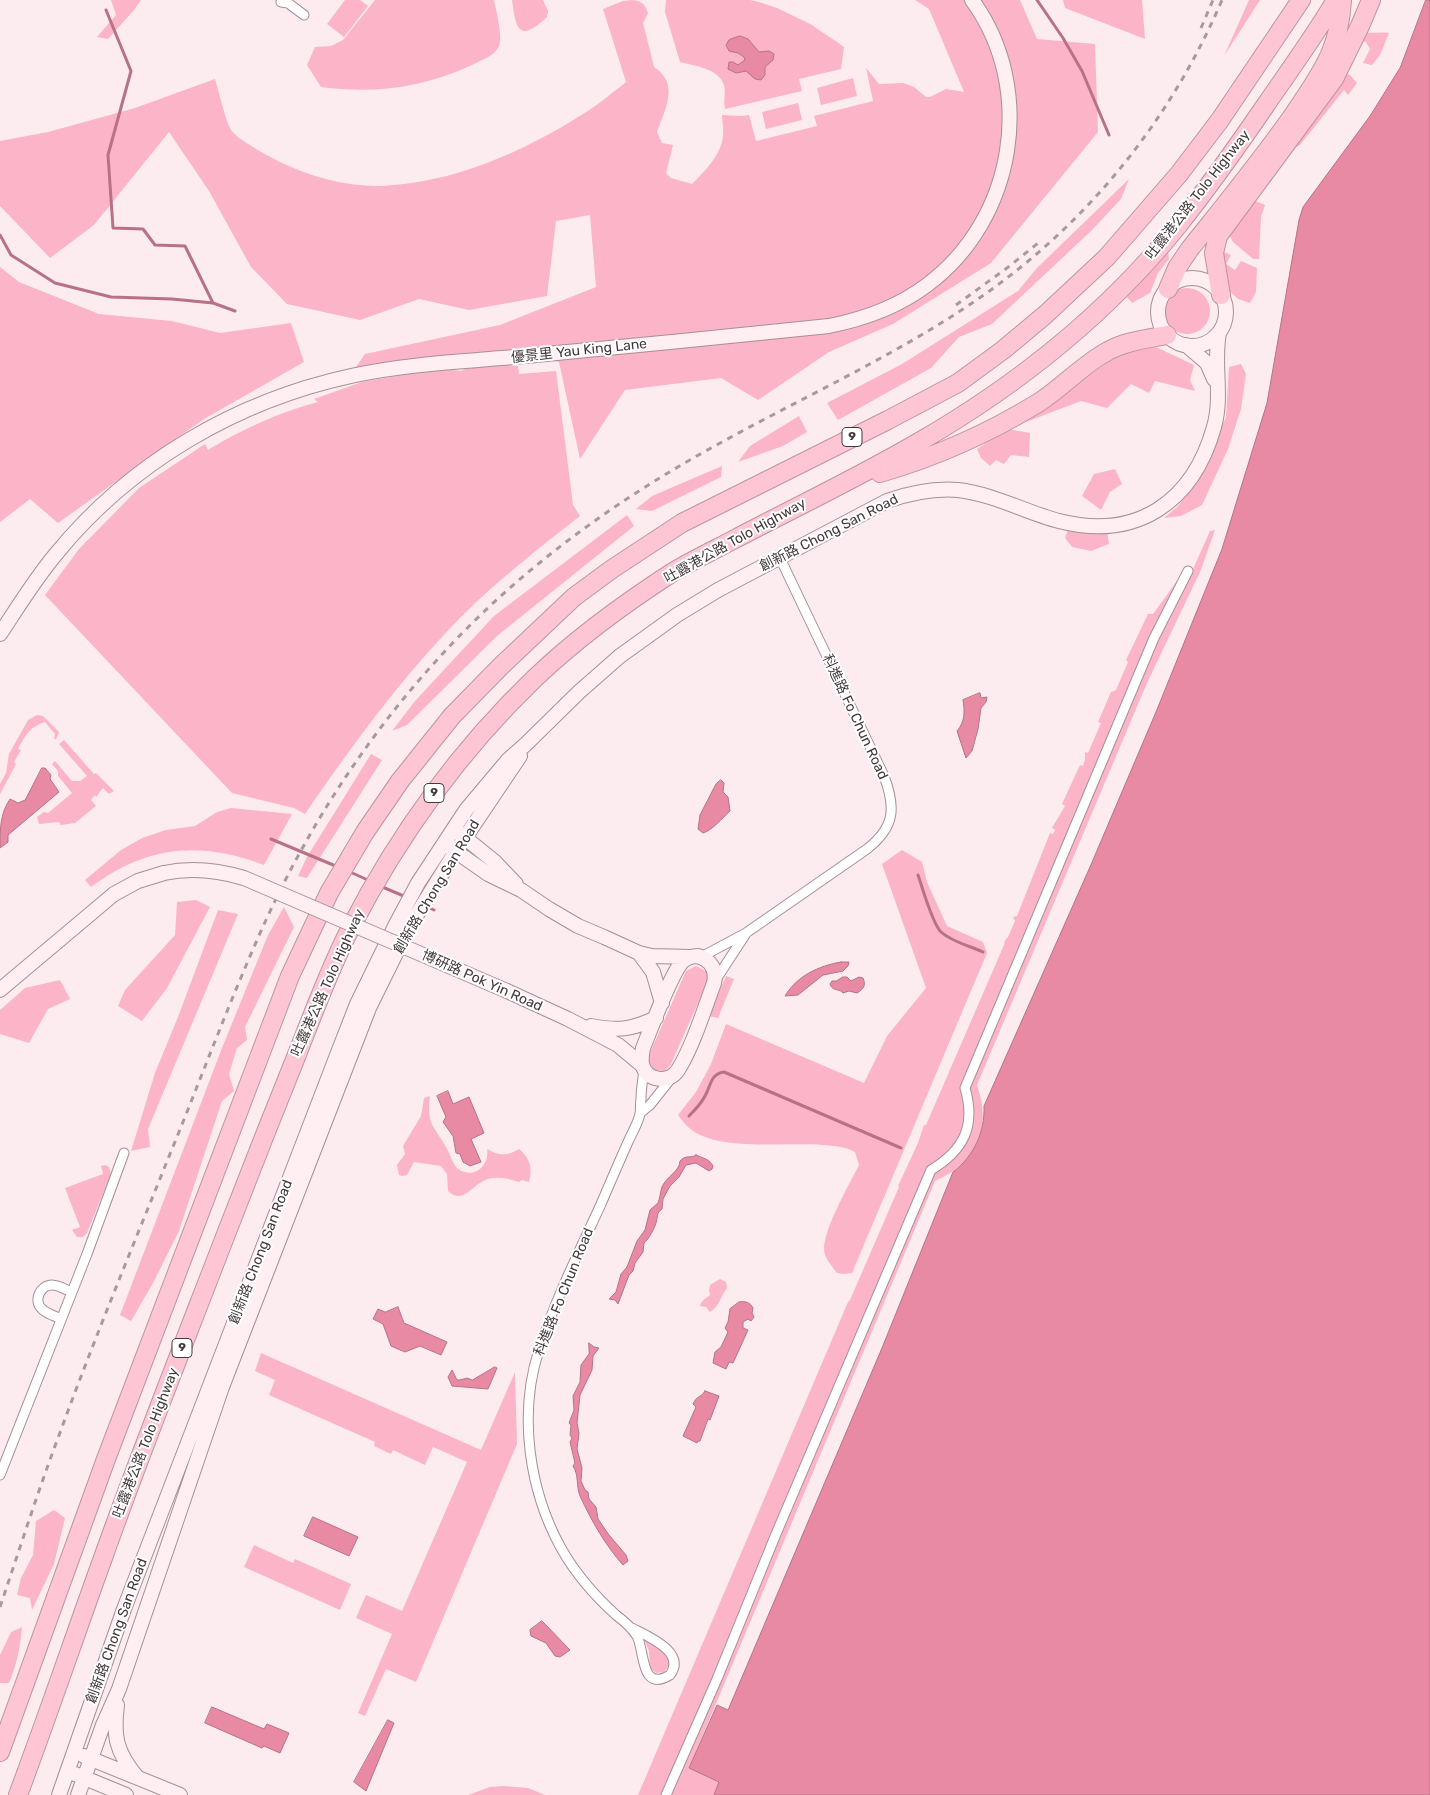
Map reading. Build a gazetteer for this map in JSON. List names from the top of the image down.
{
  "streets": {
    "highway": ["吐露港公路 Tolo Highway", "9"],
    "main road": [
      "優景里 Yau King Lane",
      "創新路 Chong San Road",
      "科進路 Fo Chun Road",
      "博研路 Pok Yin Road"
    ]
  },
  "crossings": [
    ["創新路 Chong San Road", "科進路 Fo Chun Road"],
    ["科進路 Fo Chun Road", "博研路 Pok Yin Road"]
  ]
}
